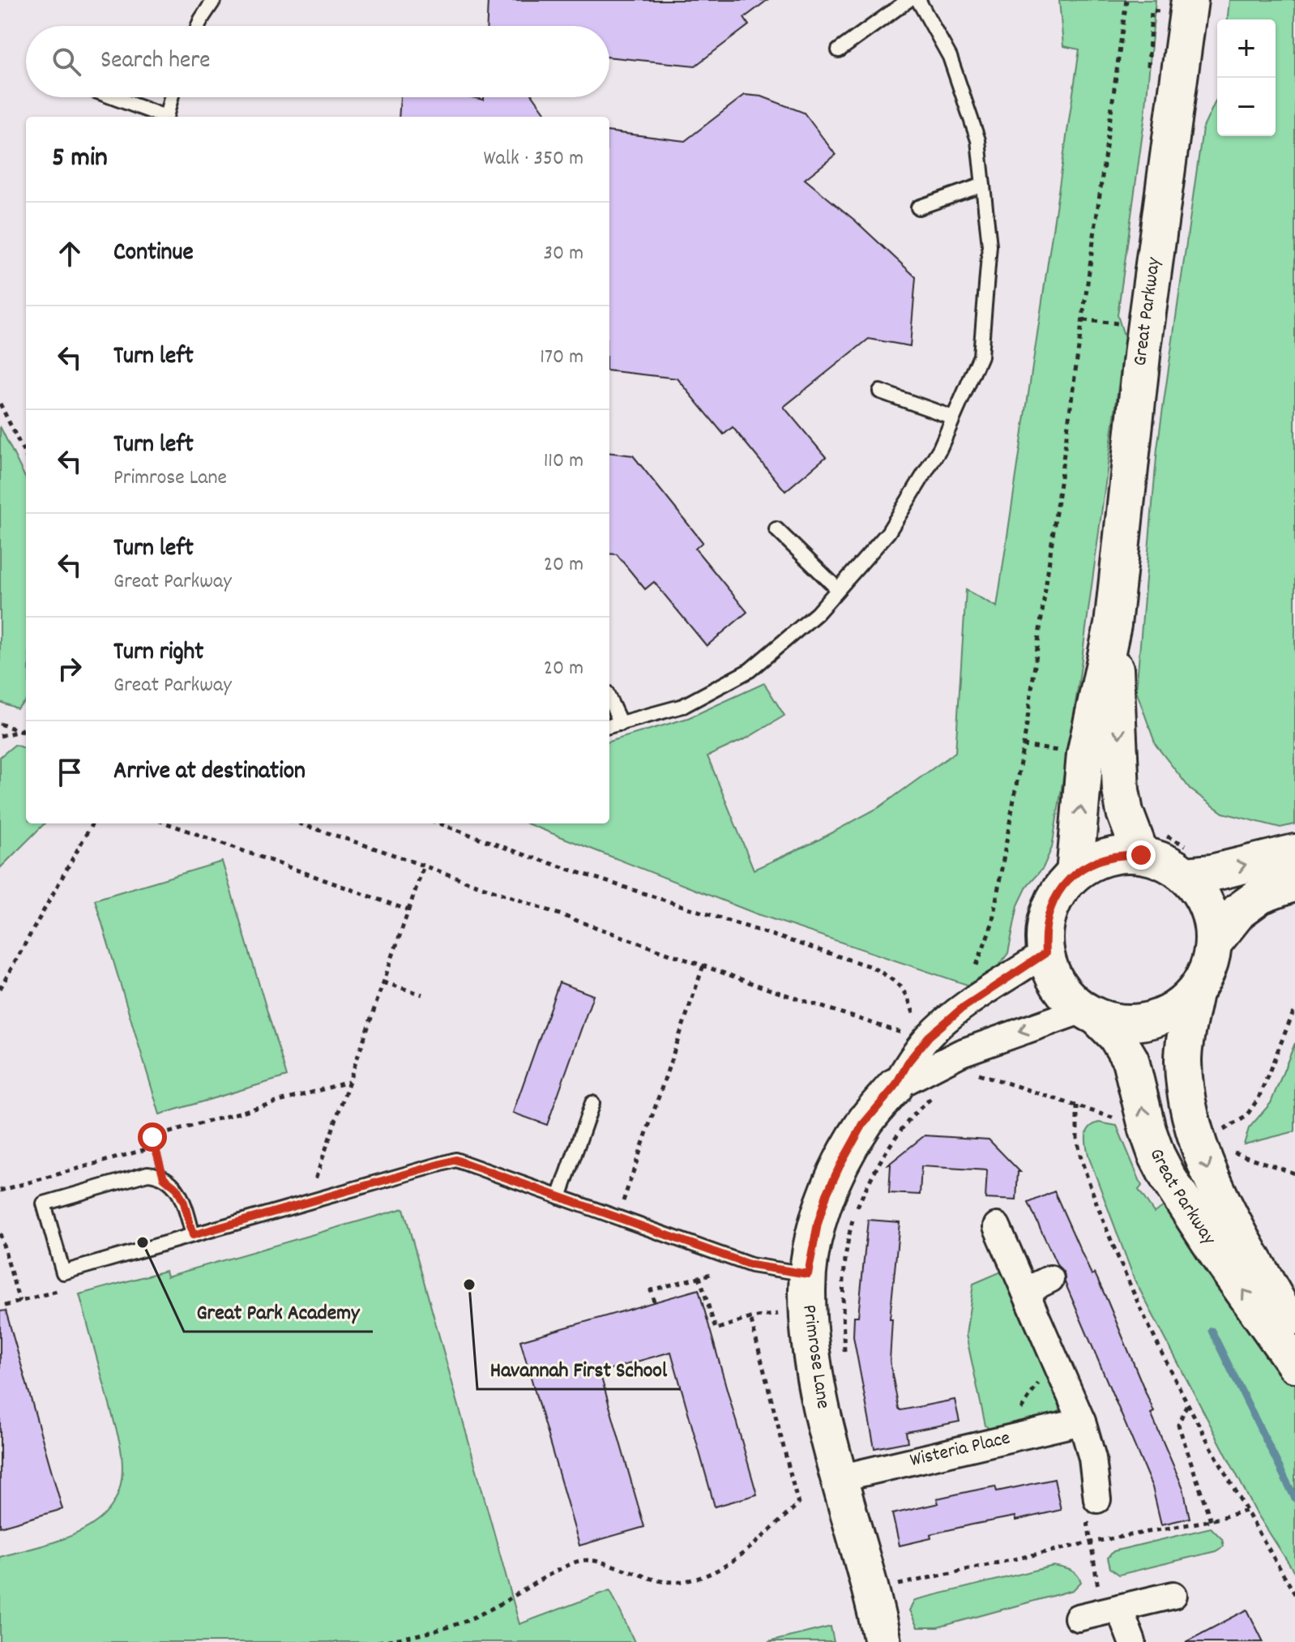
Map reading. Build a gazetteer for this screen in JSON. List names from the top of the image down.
{
  "streets": {
    "street": ["Great Parkway", "Primrose Lane", "Wisteria Place"]
  },
  "crossings": [
    ["Great Parkway", "Primrose Lane"],
    ["Primrose Lane", "Wisteria Place"]
  ],
  "places": ["Great Park Academy", "Havannah First School"],
  "page": {
    "map_buttons": ["+", "−"],
    "search": "Search here",
    "heading": ["5 min", "Walk · 350 m"],
    "list": [
      ["Continue", "30 m"],
      ["Turn left", "170 m"],
      ["Turn left", "Primrose Lane", "110 m"],
      ["Turn left", "Great Parkway", "20 m"],
      ["Turn right", "Great Parkway", "20 m"],
      "Arrive at destination"
    ]
  }
}
